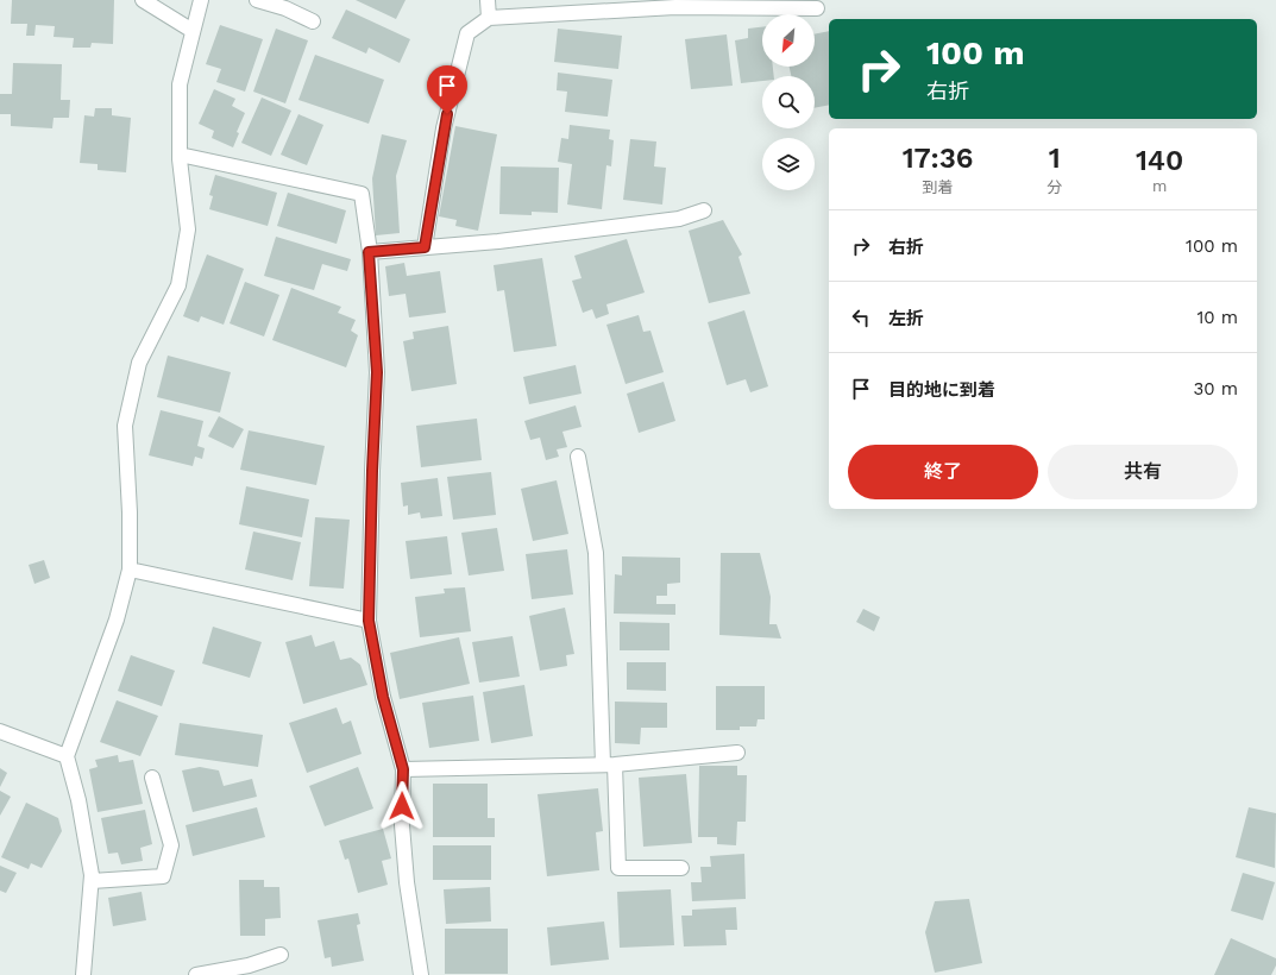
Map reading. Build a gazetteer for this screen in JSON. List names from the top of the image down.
{
  "north": "bottom left",
  "page": {
    "turn": ["100 m", "右折"],
    "eta": [
      "17:36",
      "到着",
      "1",
      "分",
      "140",
      "m"
    ],
    "list": [
      {
        "name": "右折",
        "value": "100 m"
      },
      {
        "name": "左折",
        "value": "10 m"
      },
      {
        "name": "目的地に到着",
        "value": "30 m"
      }
    ],
    "buttons": ["終了", "共有"]
  }
}
